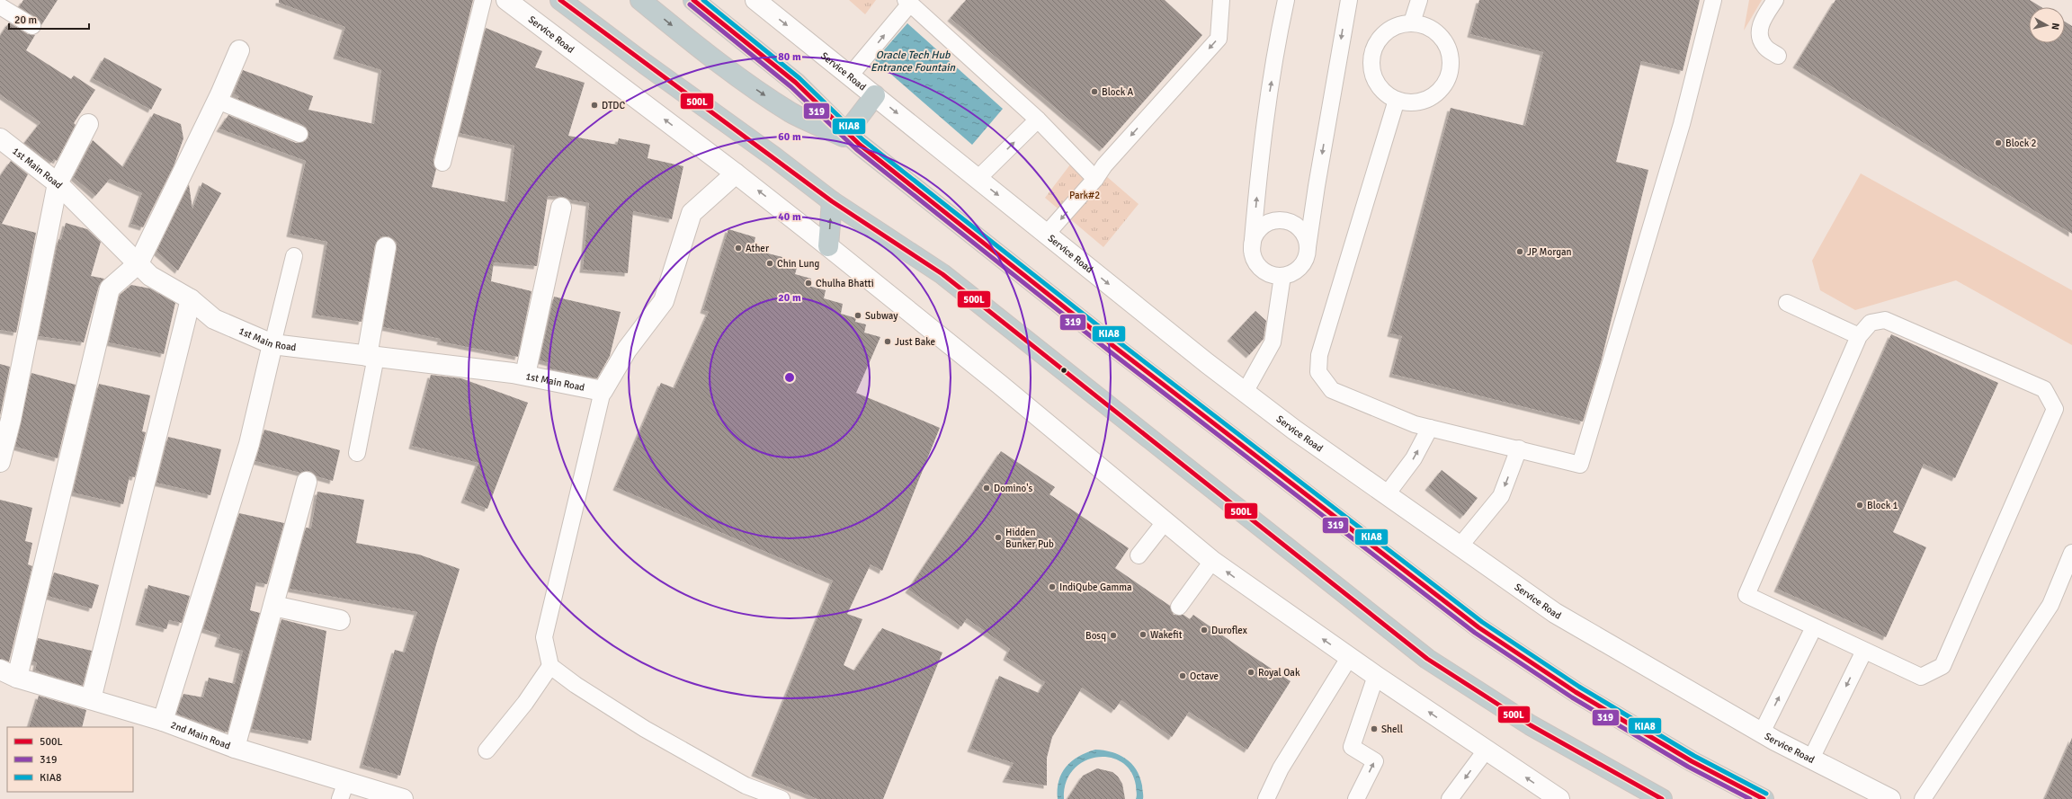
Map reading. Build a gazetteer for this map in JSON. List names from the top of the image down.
{
  "streets": {
    "street": ["Service Road", "1st Main Road", "2nd Main Road"]
  },
  "water": ["Oracle Tech Hub Entrance Fountain"],
  "parks": ["Park#2"],
  "places": [
    "Block A",
    "DTDC",
    "Block 2",
    "Ather",
    "JP Morgan",
    "Chin Lung",
    "Chulha Bhatti",
    "Subway",
    "Just Bake",
    "Domino's",
    "Block 1",
    "Hidden Bunker Pub",
    "IndiQube Gamma",
    "Duroflex",
    "Wakefit",
    "Bosq",
    "Royal Oak",
    "Octave",
    "Shell"
  ],
  "lines": ["transit line 500L", "transit line KIA8", "transit line 319"],
  "legend": ["500L", "319", "KIA8"],
  "scale_bar": "20 m",
  "north": "right",
  "rings": [
    "80 m",
    "60 m",
    "40 m",
    "20 m"
  ]
}
